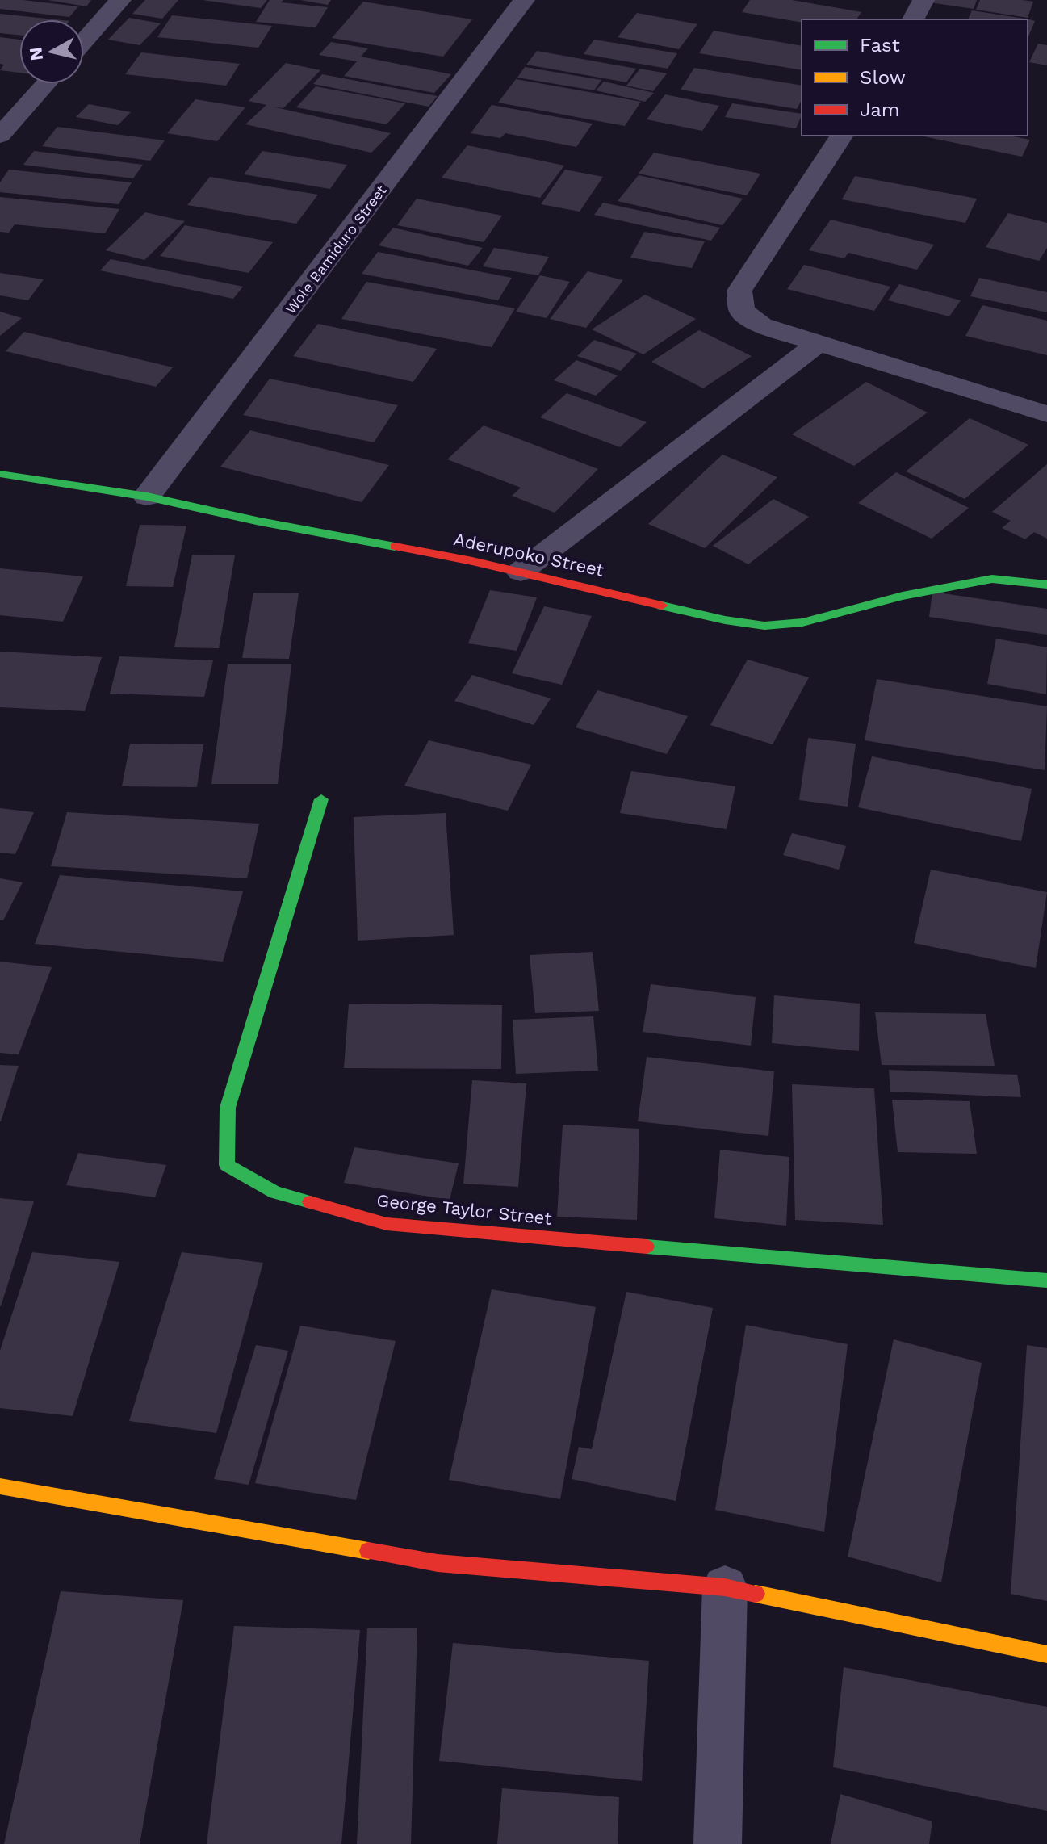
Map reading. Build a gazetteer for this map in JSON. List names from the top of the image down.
{
  "streets": {
    "street": ["Wole Bamiduro Street", "Aderupoko Street", "George Taylor Street"]
  },
  "crossings": [
    ["Wole Bamiduro Street", "Aderupoko Street"]
  ],
  "legend": ["Fast", "Slow", "Jam"],
  "north": "left"
}
